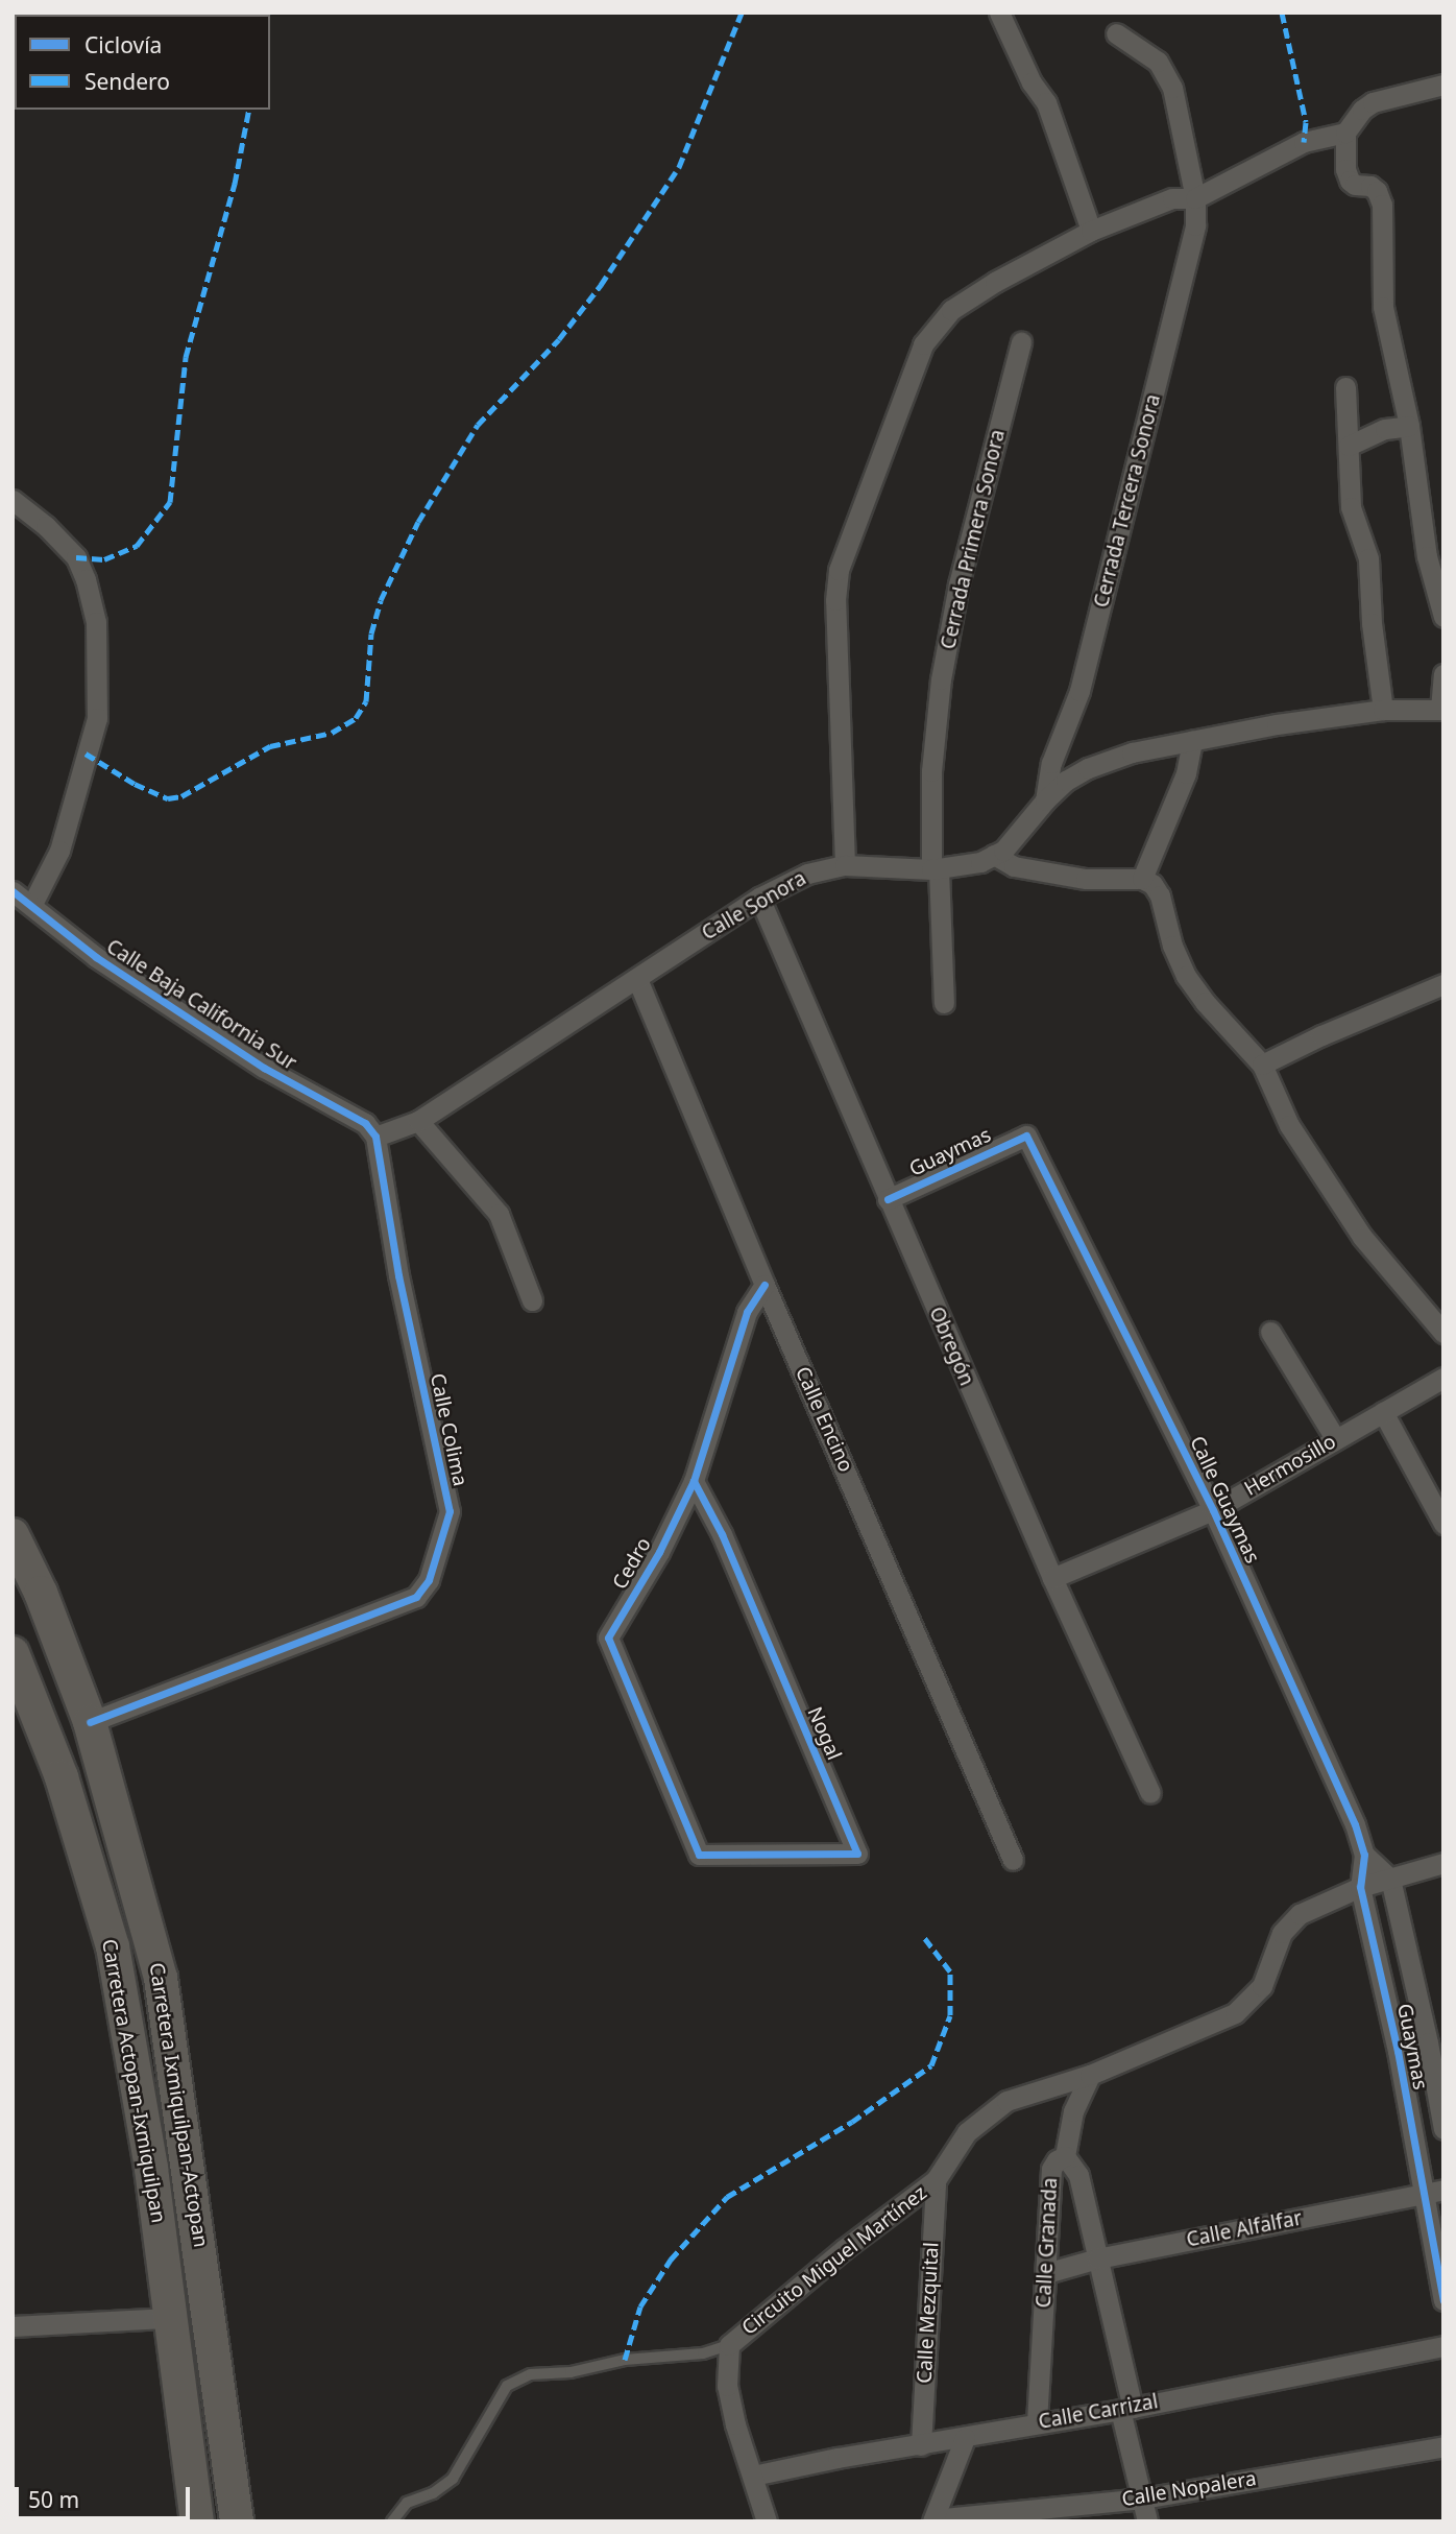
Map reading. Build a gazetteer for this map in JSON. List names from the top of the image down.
{
  "streets": {
    "main road": ["Carretera Actopan-Ixmiquilpan", "Carretera Ixmiquilpan-Actopan"],
    "street": [
      "Cerrada Tercera Sonora",
      "Cerrada Primera Sonora",
      "Calle Sonora",
      "Calle Baja California Sur",
      "Guaymas",
      "Obregón",
      "Calle Encino",
      "Calle Colima",
      "Hermosillo",
      "Calle Guaymas",
      "Cedro",
      "Nogal",
      "Calle Alfalfar",
      "Calle Granada",
      "Circuito Miguel Martínez",
      "Calle Mezquital",
      "Calle Carrizal",
      "Calle Nopalera"
    ]
  },
  "crossings": [
    ["Cerrada Tercera Sonora", "Calle Sonora"],
    ["Cerrada Primera Sonora", "Calle Sonora"],
    ["Calle Sonora", "Calle Baja California Sur"],
    ["Calle Sonora", "Obregón"],
    ["Calle Sonora", "Calle Encino"],
    ["Calle Sonora", "Calle Colima"],
    ["Calle Baja California Sur", "Calle Colima"],
    ["Guaymas", "Obregón"],
    ["Guaymas", "Calle Guaymas"],
    ["Guaymas", "Calle Alfalfar"],
    ["Guaymas", "Circuito Miguel Martínez"],
    ["Obregón", "Hermosillo"],
    ["Calle Encino", "Cedro"],
    ["Calle Colima", "Carretera Ixmiquilpan-Actopan"],
    ["Hermosillo", "Calle Guaymas"],
    ["Calle Guaymas", "Circuito Miguel Martínez"],
    ["Cedro", "Nogal"],
    ["Calle Alfalfar", "Calle Granada"],
    ["Calle Granada", "Circuito Miguel Martínez"],
    ["Calle Granada", "Calle Carrizal"],
    ["Circuito Miguel Martínez", "Calle Mezquital"],
    ["Circuito Miguel Martínez", "Calle Carrizal"],
    ["Calle Mezquital", "Calle Carrizal"]
  ],
  "legend": ["Ciclovía", "Sendero"],
  "scale_bar": "50 m"
}
